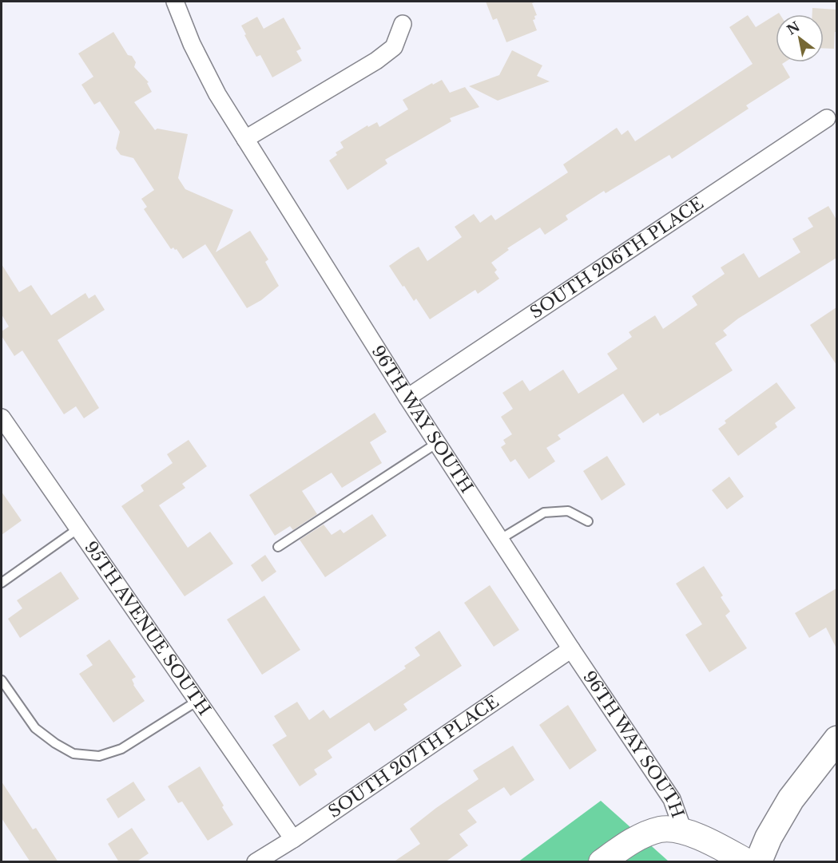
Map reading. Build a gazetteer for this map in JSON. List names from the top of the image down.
{
  "streets": {
    "street": [
      "SOUTH 206TH PLACE",
      "96TH WAY SOUTH",
      "95TH AVENUE SOUTH",
      "SOUTH 207TH PLACE"
    ]
  },
  "crossings": [
    ["SOUTH 206TH PLACE", "96TH WAY SOUTH"],
    ["96TH WAY SOUTH", "SOUTH 207TH PLACE"],
    ["95TH AVENUE SOUTH", "SOUTH 207TH PLACE"]
  ],
  "north": "top left"
}
